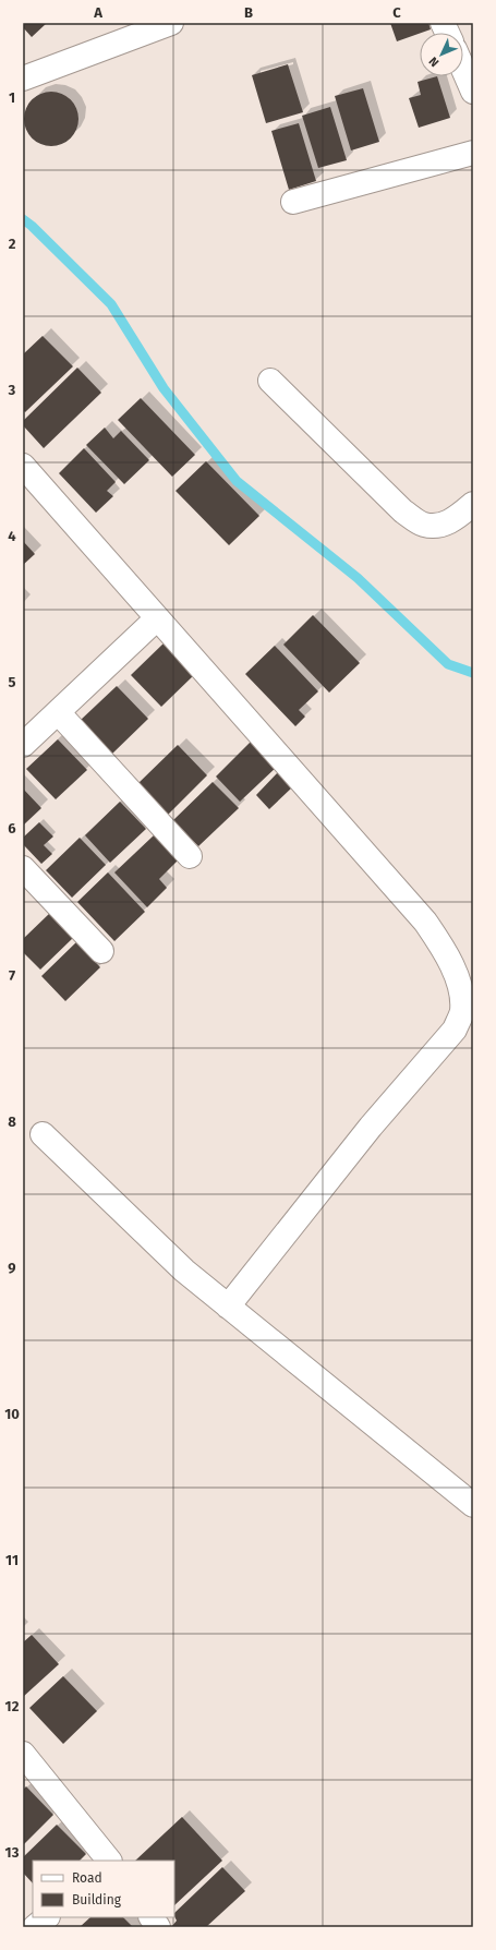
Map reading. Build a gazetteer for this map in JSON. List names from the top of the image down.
{
  "legend": ["Road", "Building"],
  "north": "bottom left",
  "grid": {
    "columns": ["A", "B", "C"],
    "rows": [
      "1",
      "2",
      "3",
      "4",
      "5",
      "6",
      "7",
      "8",
      "9",
      "10",
      "11",
      "12",
      "13"
    ]
  }
}
